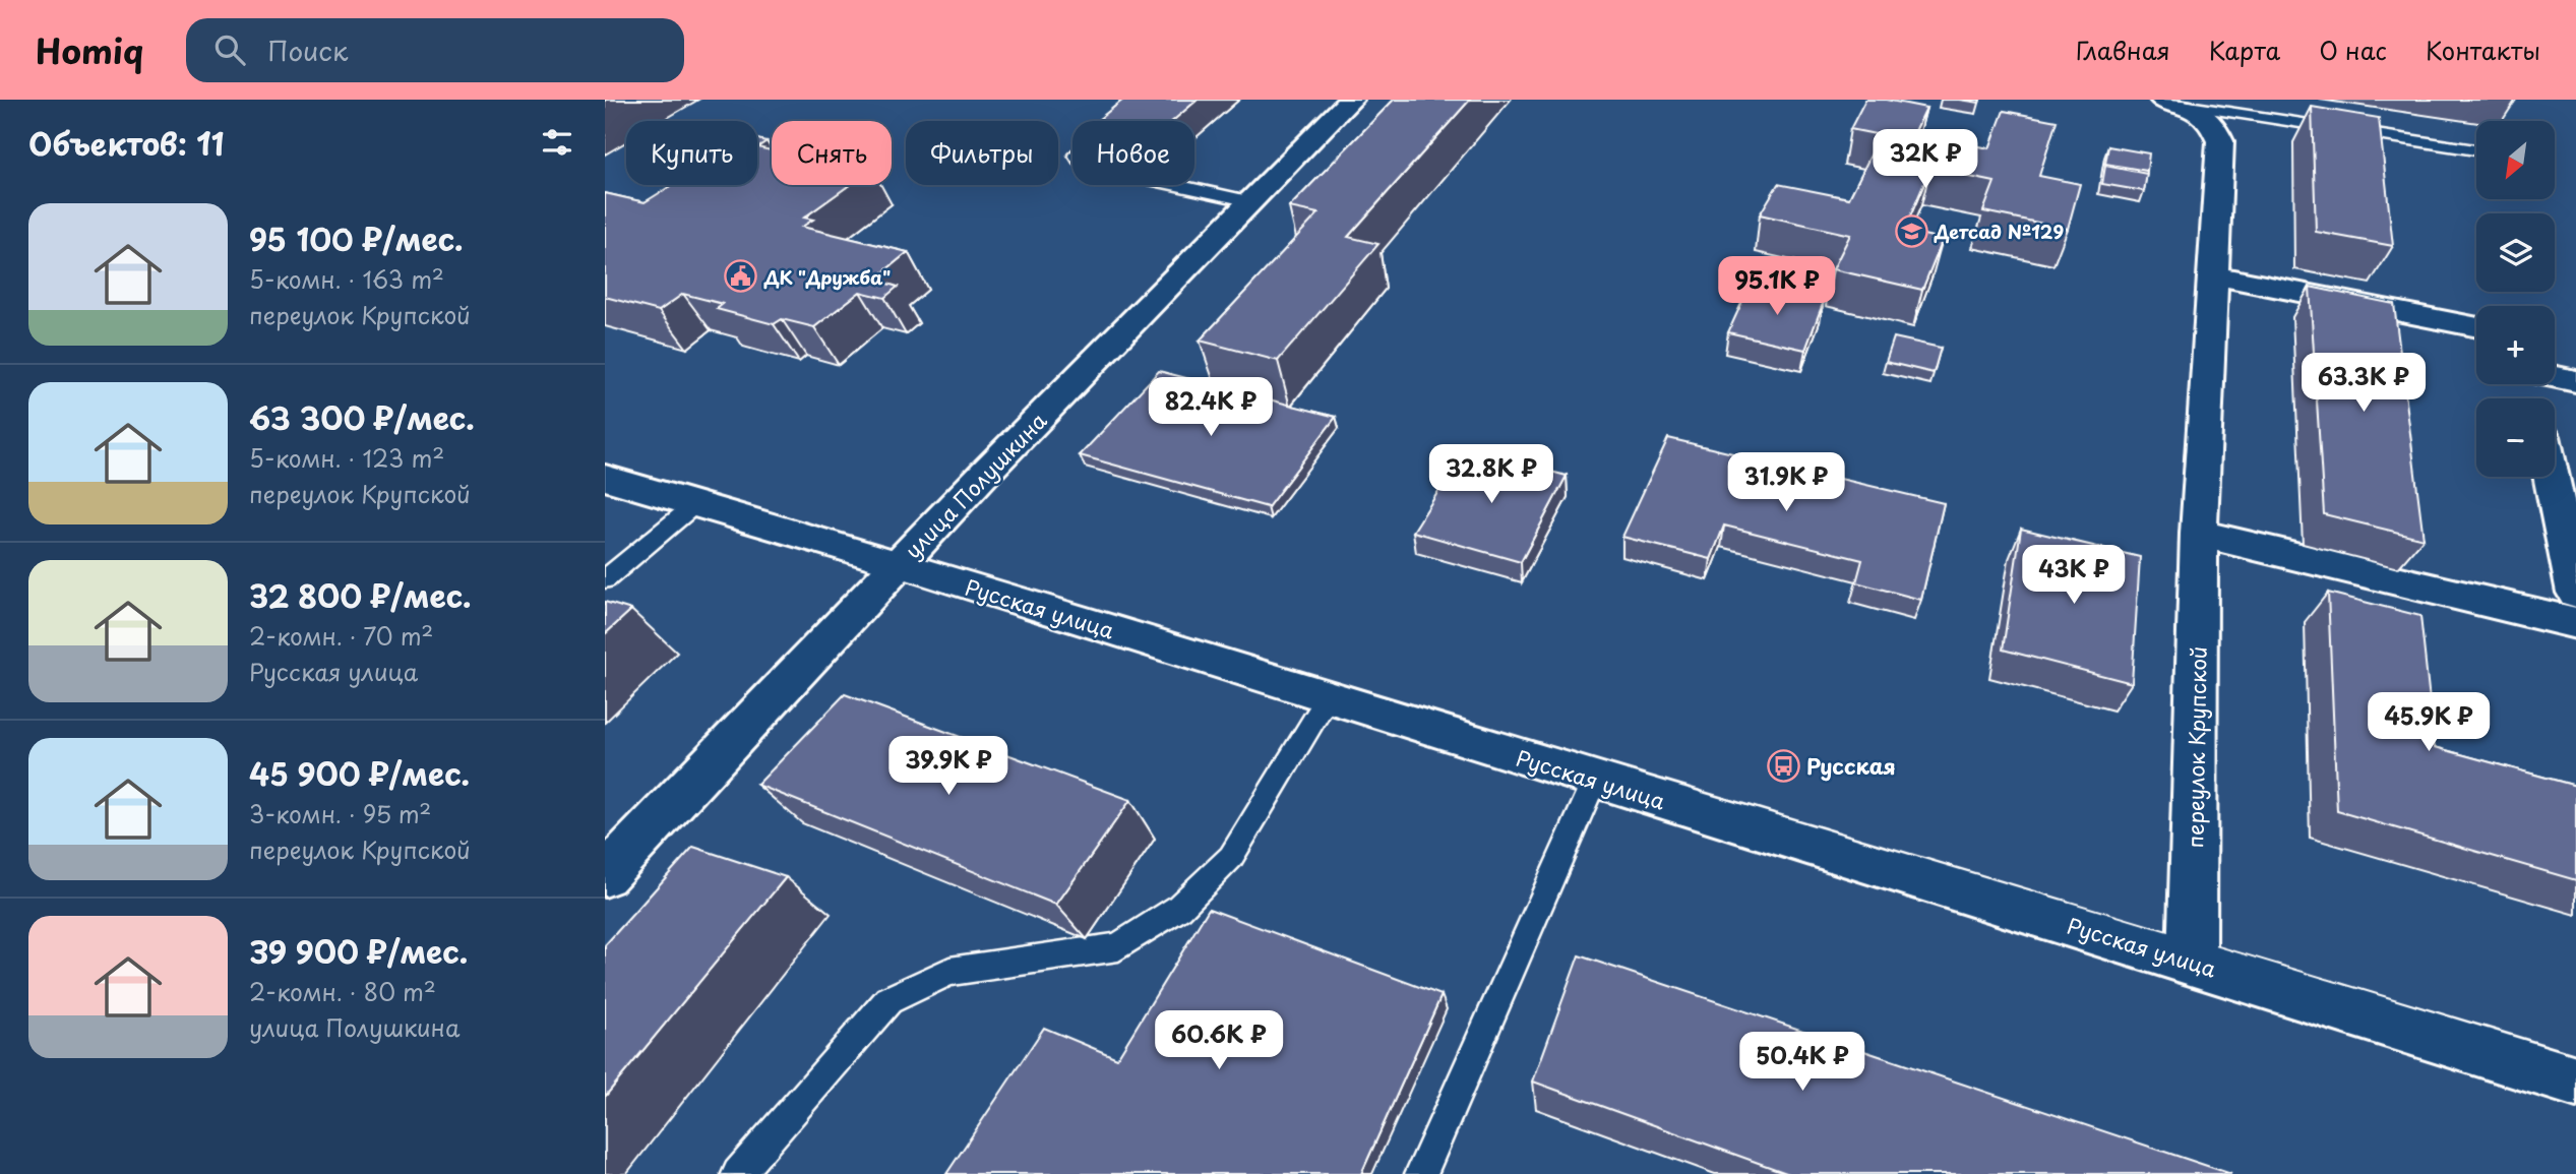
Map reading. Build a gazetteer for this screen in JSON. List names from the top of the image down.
{
  "streets": {
    "street": ["улица Полушкина", "Русская улица", "переулок Крупской"]
  },
  "crossings": [
    ["улица Полушкина", "Русская улица"],
    ["Русская улица", "переулок Крупской"]
  ],
  "places": {
    "school or university": ["Детсад №129"],
    "public building": ["ДК \"Дружба\""],
    "bus stop": ["Русская"]
  },
  "north": "bottom left",
  "page": {
    "header": "Homiq",
    "search": "Поиск",
    "nav": [
      "Главная",
      "Карта",
      "О нас",
      "Контакты"
    ],
    "heading": "Объектов: 11",
    "map_buttons": ["+", "−"],
    "chip": [
      "Купить",
      "Снять",
      "Фильтры",
      "Новое"
    ],
    "price": [
      "32K ₽",
      "95.1K ₽",
      "63.3K ₽",
      "82.4K ₽",
      "32.8K ₽",
      "31.9K ₽",
      "43K ₽",
      "45.9K ₽",
      "39.9K ₽",
      "60.6K ₽",
      "50.4K ₽"
    ],
    "list": [
      {
        "name": "95 100 ₽/мес.",
        "note": "5-комн. · 163 m² · переулок Крупской"
      },
      {
        "name": "63 300 ₽/мес.",
        "note": "5-комн. · 123 m² · переулок Крупской"
      },
      {
        "name": "32 800 ₽/мес.",
        "note": "2-комн. · 70 m² · Русская улица"
      },
      {
        "name": "45 900 ₽/мес.",
        "note": "3-комн. · 95 m² · переулок Крупской"
      },
      {
        "name": "39 900 ₽/мес.",
        "note": "2-комн. · 80 m² · улица Полушкина"
      }
    ]
  }
}
